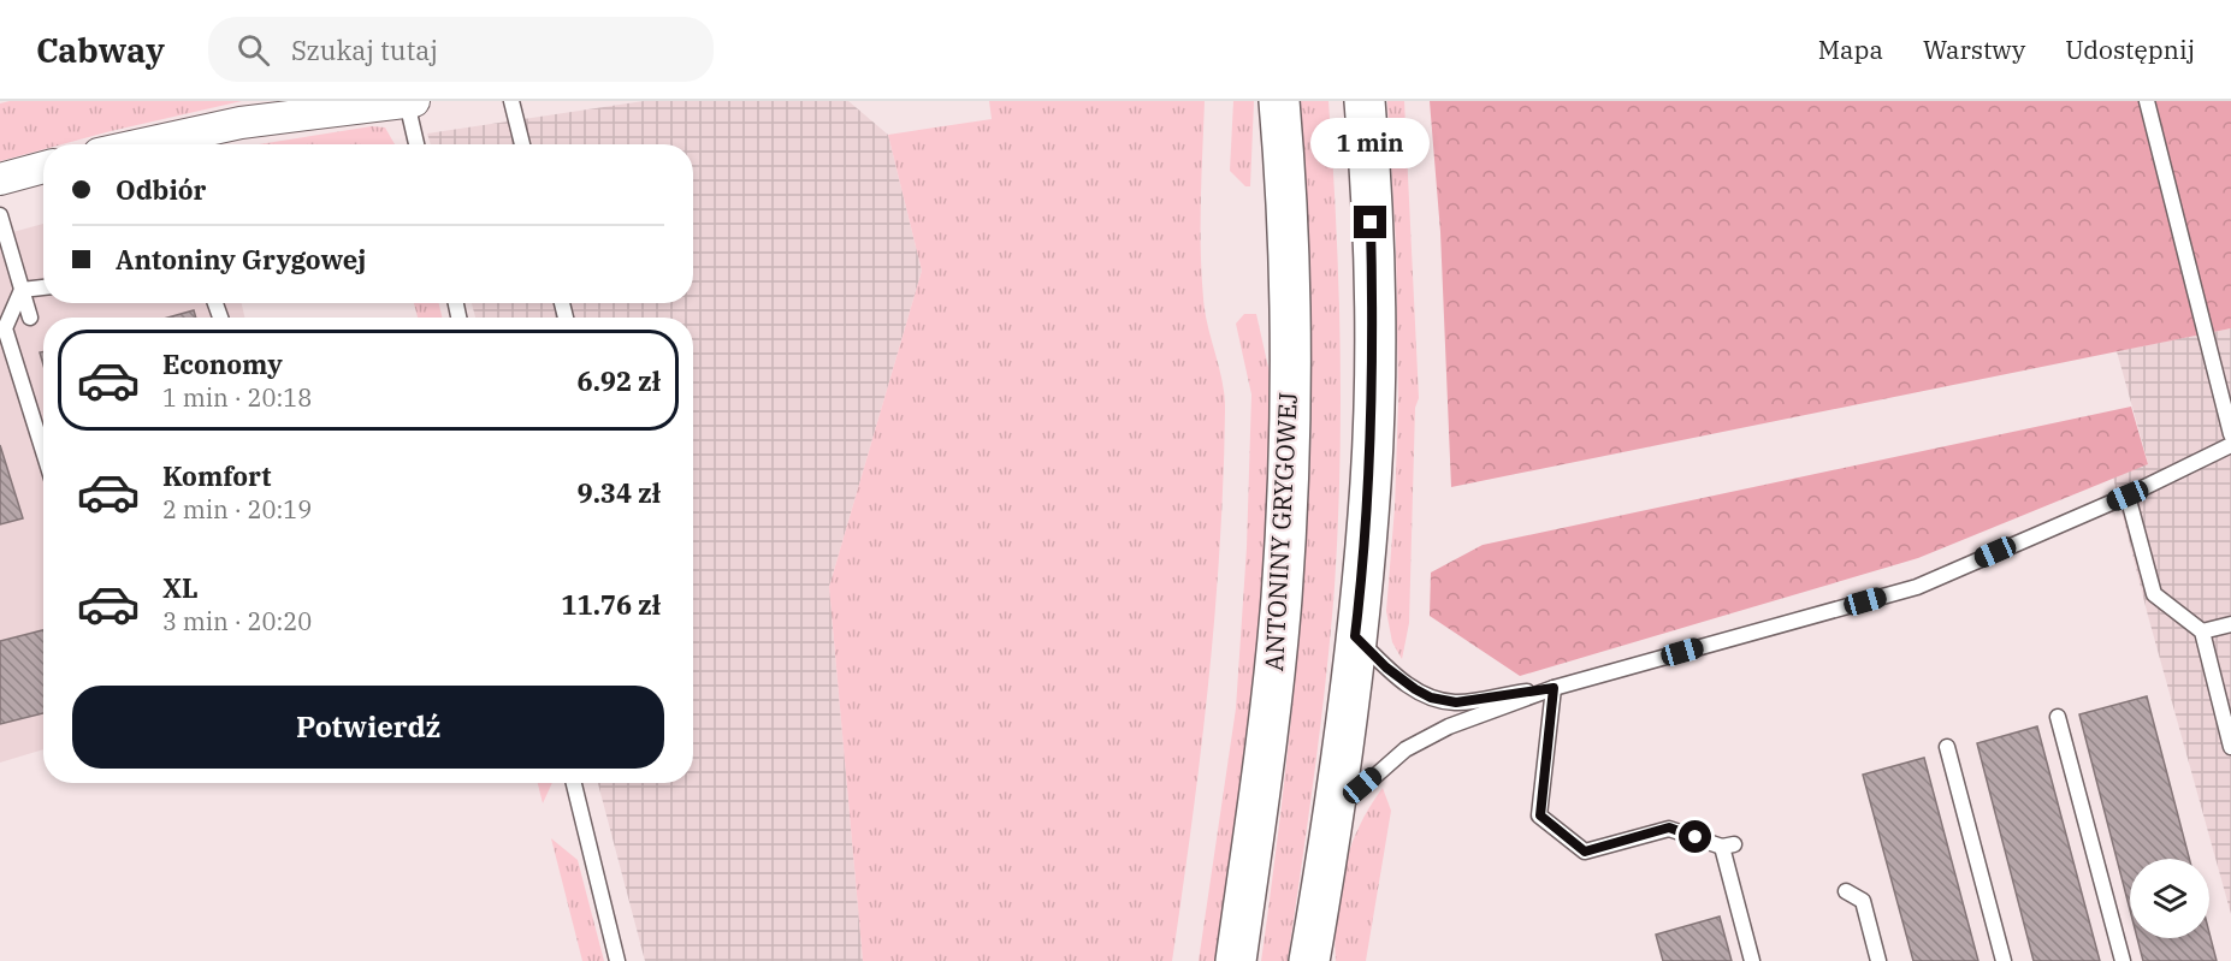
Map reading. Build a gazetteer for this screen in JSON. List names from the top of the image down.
{
  "streets": {
    "street": ["ANTONINY GRYGOWEJ"]
  },
  "page": {
    "header": "Cabway",
    "search": "Szukaj tutaj",
    "nav": ["Mapa", "Warstwy", "Udostępnij"],
    "bubble": "1 min",
    "banner": ["Odbiór", "Antoniny Grygowej"],
    "list": [
      {
        "name": "Economy",
        "note": "1 min · 20:18",
        "value": "6.92 zł"
      },
      {
        "name": "Komfort",
        "note": "2 min · 20:19",
        "value": "9.34 zł"
      },
      {
        "name": "XL",
        "note": "3 min · 20:20",
        "value": "11.76 zł"
      }
    ],
    "buttons": "Potwierdź"
  }
}
